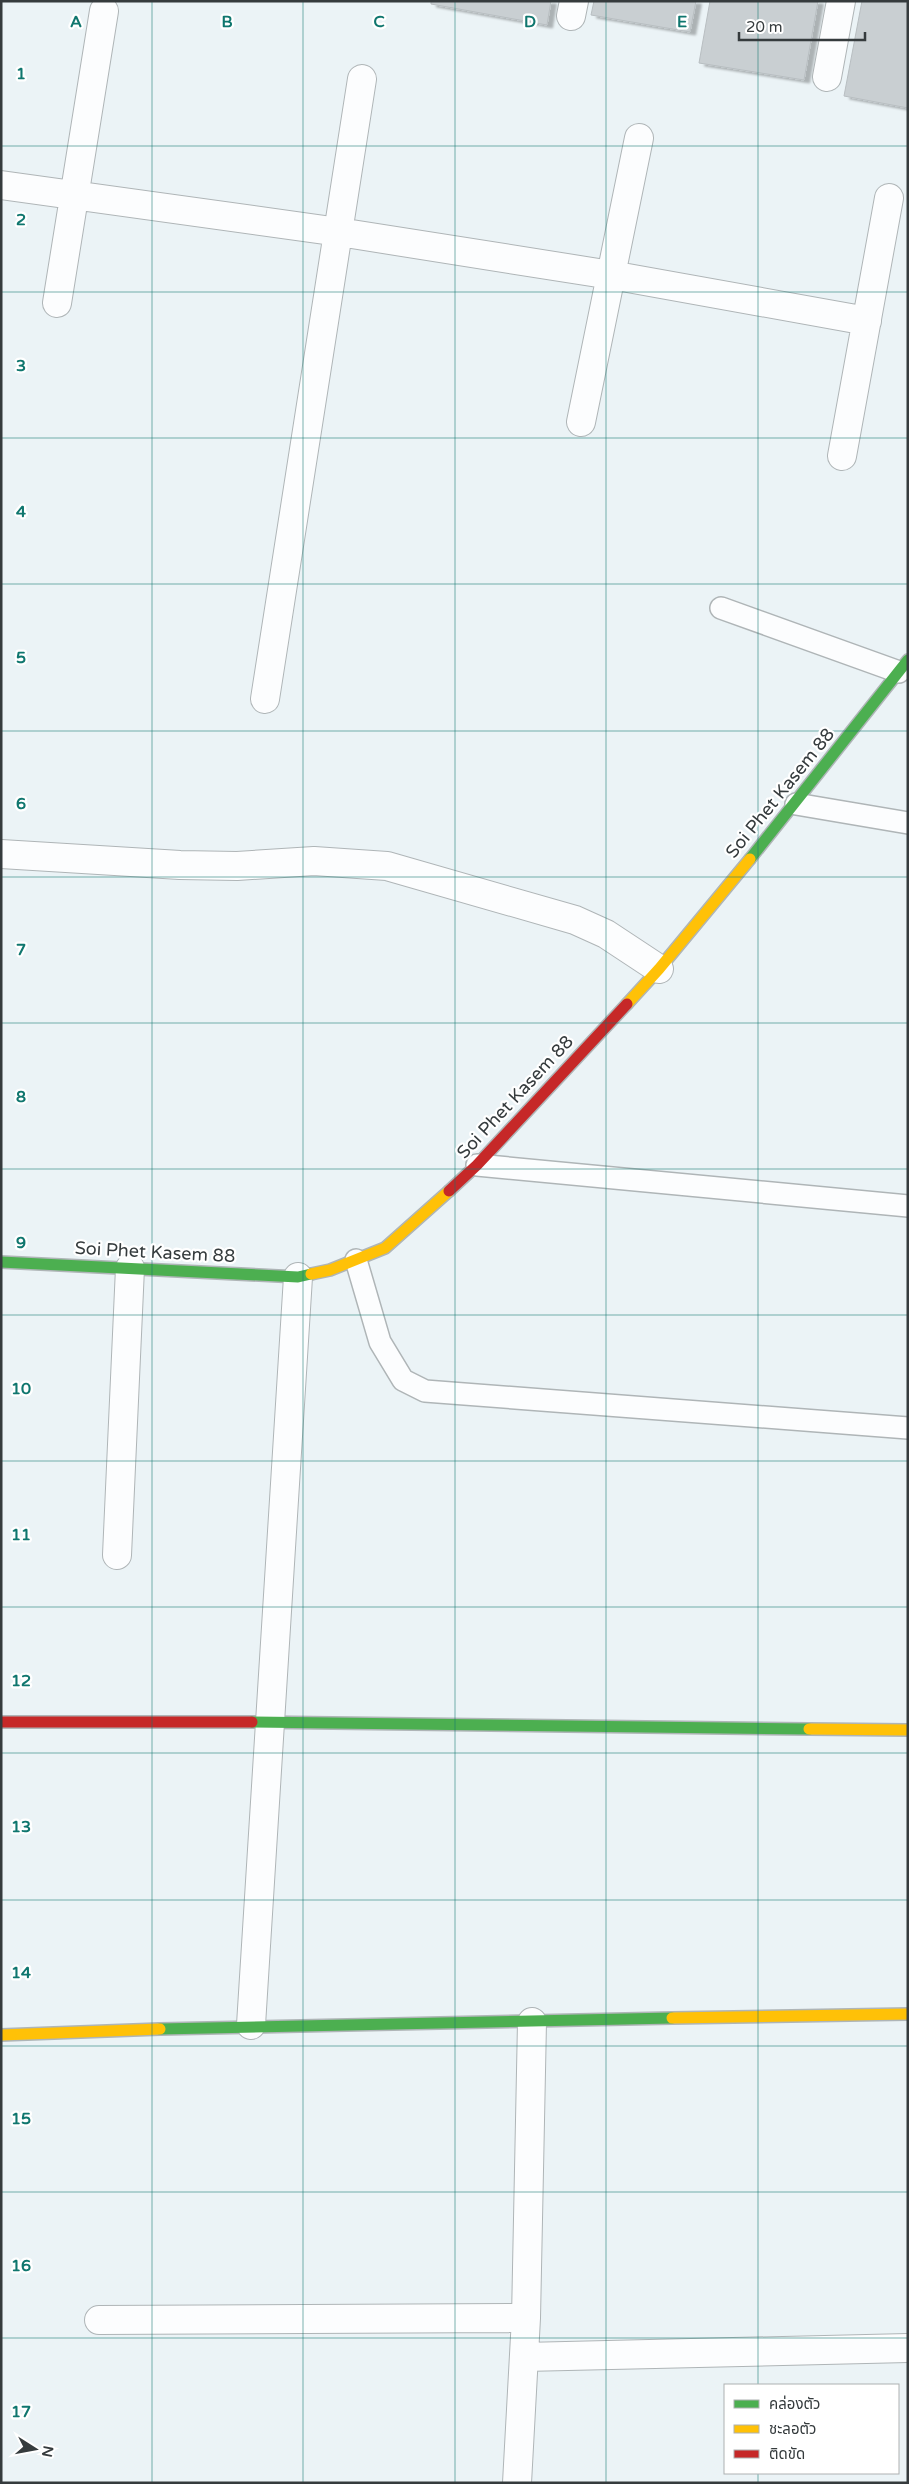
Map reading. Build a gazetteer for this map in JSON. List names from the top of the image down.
{
  "streets": {
    "street": ["Soi Phet Kasem 88"]
  },
  "legend": ["คล่องตัว", "ชะลอตัว", "ติดขัด"],
  "scale_bar": "20 m",
  "north": "right",
  "grid": {
    "columns": [
      "A",
      "B",
      "C",
      "D",
      "E"
    ],
    "rows": [
      "1",
      "2",
      "3",
      "4",
      "5",
      "6",
      "7",
      "8",
      "9",
      "10",
      "11",
      "12",
      "13",
      "14",
      "15",
      "16",
      "17"
    ]
  }
}
